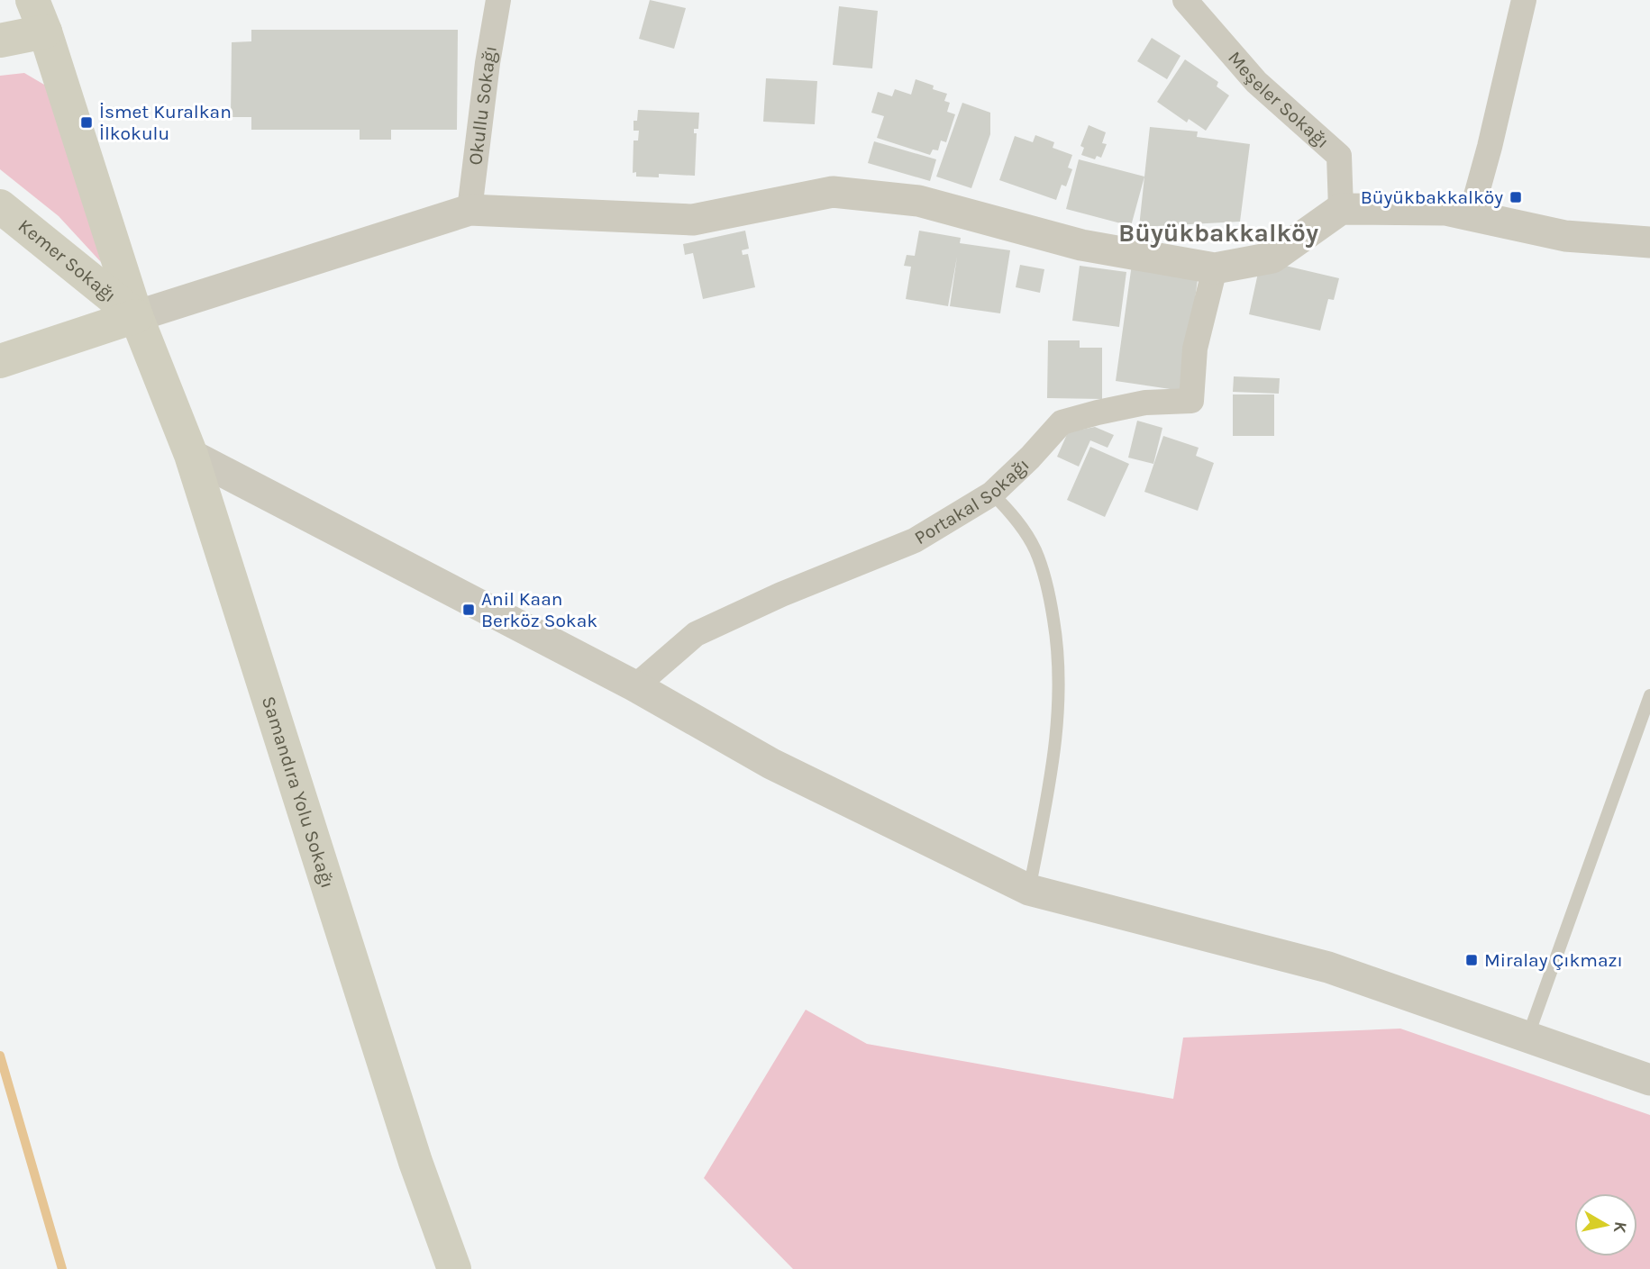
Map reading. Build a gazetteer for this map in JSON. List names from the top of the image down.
{
  "streets": {
    "main road": ["Kemer Sokağı", "Samandıra Yolu Sokağı"],
    "street": ["Meşeler Sokağı", "Okullu Sokağı", "Portakal Sokağı"]
  },
  "crossings": [
    ["Kemer Sokağı", "Samandıra Yolu Sokağı"]
  ],
  "districts": ["Büyükbakkalköy"],
  "places": {
    "transit": [
      "İsmet Kuralkan İlkokulu",
      "Büyükbakkalköy",
      "Anil Kaan Berköz Sokak",
      "Miralay Çıkmazı"
    ]
  },
  "north": "right"
}
